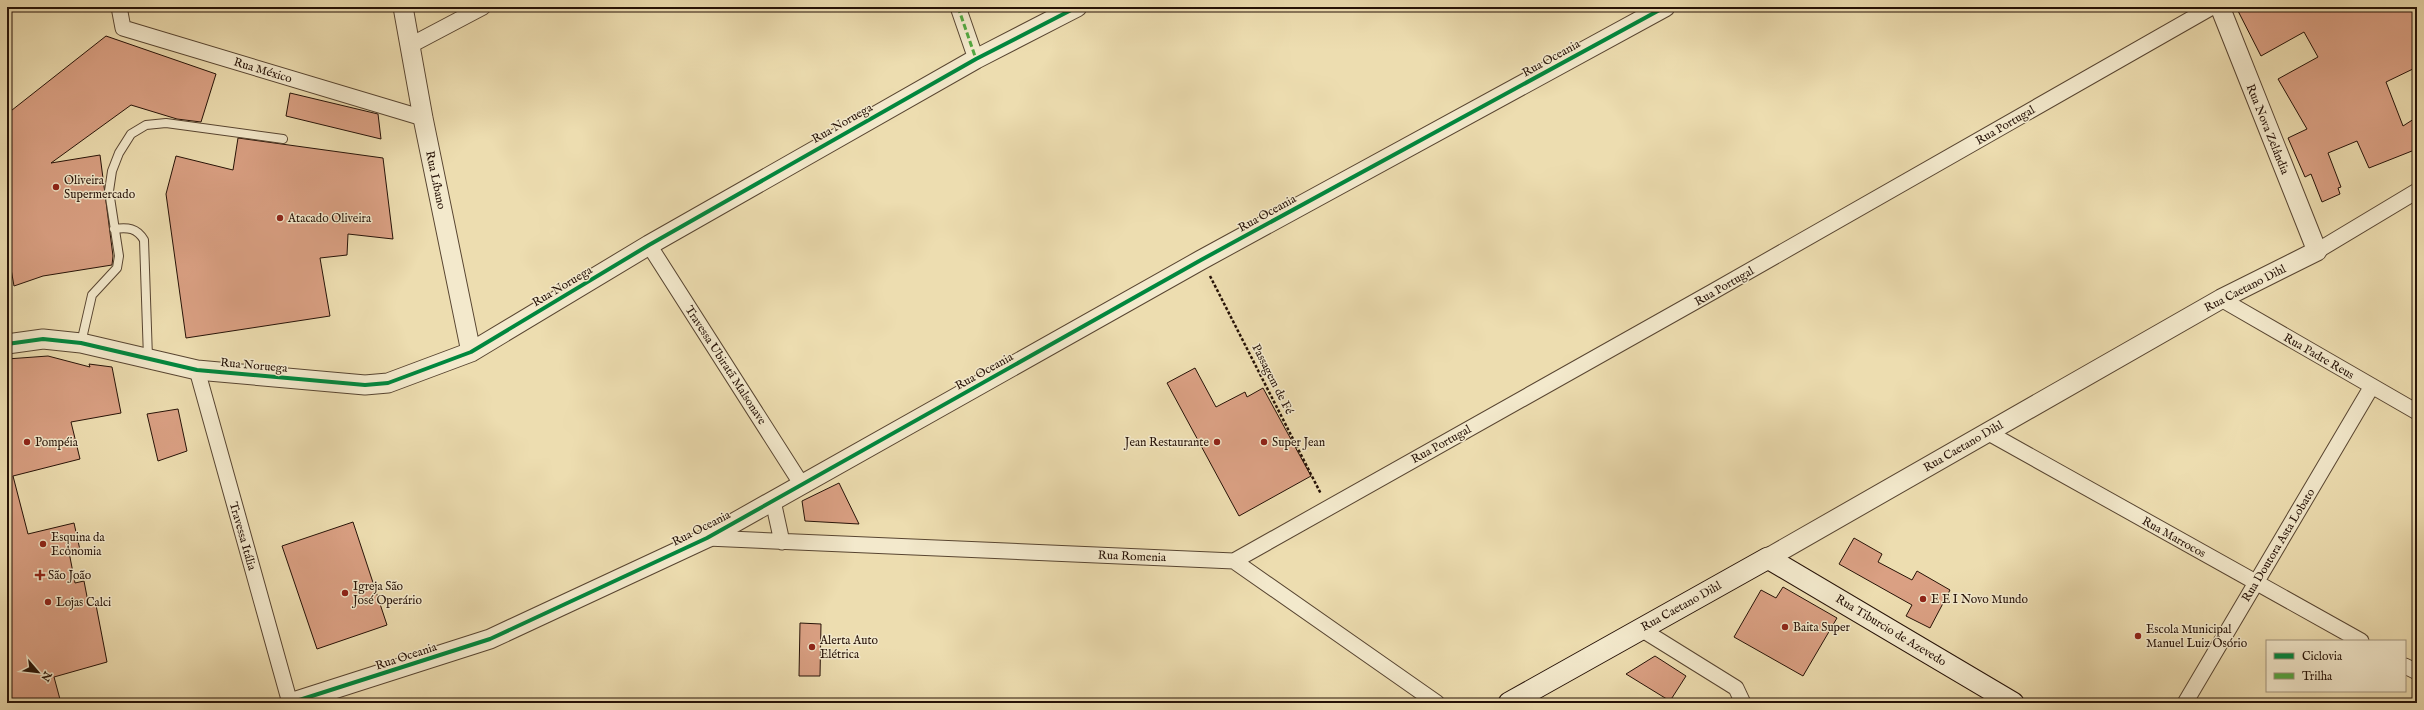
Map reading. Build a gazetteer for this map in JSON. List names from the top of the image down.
{
  "streets": {
    "main road": ["Rua Caetano Dihl", "Rua Tiburcio de Azevedo"],
    "street": [
      "Rua Oceania",
      "Rua México",
      "Rua Noruega",
      "Rua Portugal",
      "Rua Nova Zelândia",
      "Rua Líbano",
      "Rua Padre Reus",
      "Travessa Ubiratã Malsonave",
      "Travessa Itália",
      "Rua Marrocos",
      "Rua Doutora Asta Lobato",
      "Rua Romenia"
    ],
    "path": ["Passagem de Fé"]
  },
  "crossings": [
    ["Rua Oceania", "Travessa Ubiratã Malsonave"],
    ["Rua Oceania", "Passagem de Fé"],
    ["Rua Oceania", "Travessa Itália"],
    ["Rua Oceania", "Rua Romenia"],
    ["Rua México", "Rua Líbano"],
    ["Rua Noruega", "Rua Líbano"],
    ["Rua Noruega", "Travessa Ubiratã Malsonave"],
    ["Rua Noruega", "Travessa Itália"],
    ["Rua Portugal", "Passagem de Fé"],
    ["Rua Portugal", "Rua Romenia"],
    ["Rua Nova Zelândia", "Rua Caetano Dihl"],
    ["Rua Caetano Dihl", "Rua Padre Reus"],
    ["Rua Caetano Dihl", "Rua Marrocos"],
    ["Rua Caetano Dihl", "Rua Tiburcio de Azevedo"],
    ["Rua Padre Reus", "Rua Doutora Asta Lobato"],
    ["Rua Marrocos", "Rua Doutora Asta Lobato"]
  ],
  "places": {
    "other": [
      "Oliveira Supermercado",
      "Atacado Oliveira",
      "Pompéia",
      "Jean Restaurante",
      "Super Jean",
      "Esquina da Ecônomia",
      "Igreja São José Operário",
      "E E I Novo Mundo",
      "Lojas Calci",
      "Baita Super",
      "Escola Municipal Manuel Luiz Osório",
      "Alerta Auto Elétrica"
    ],
    "health": ["São João"]
  },
  "legend": ["Ciclovia", "Trilha"],
  "north": "bottom right"
}
